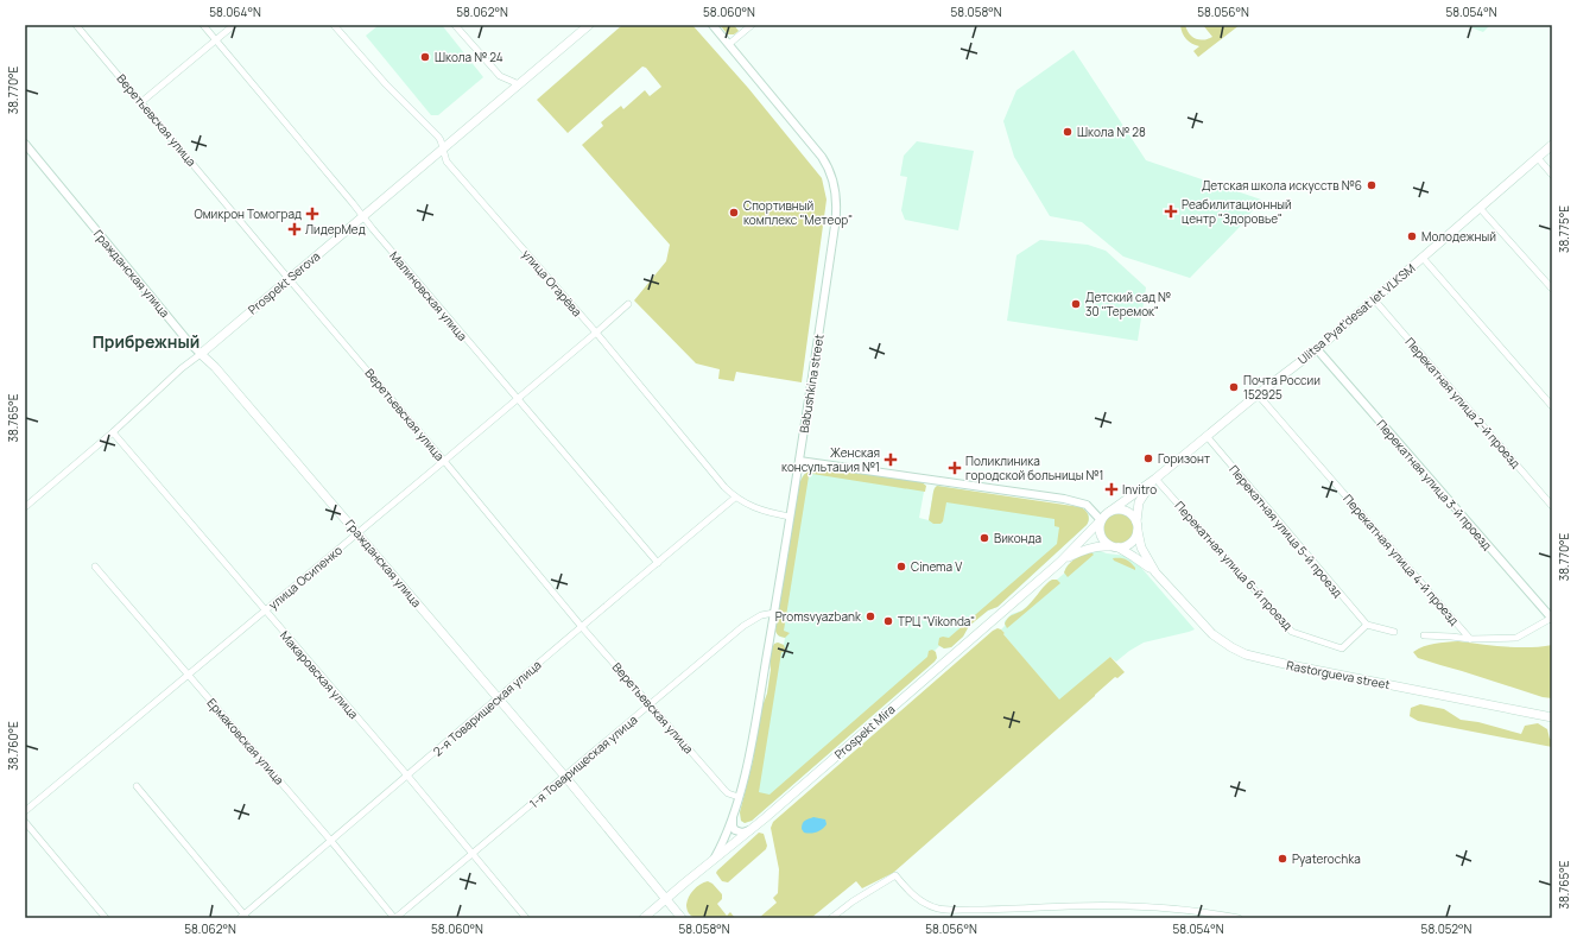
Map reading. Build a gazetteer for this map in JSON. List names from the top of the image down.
{
  "streets": {
    "main road": [
      "Гражданская улица",
      "Prospekt Serova",
      "Ulitsa Pyat'desat let VLKSM",
      "Rastorgueva street",
      "Prospekt Mira"
    ],
    "street": [
      "Веретьевская улица",
      "улица Огарёва",
      "Малиновская улица",
      "Babushkina street",
      "Перекатная улица 2-й проезд",
      "Перекатная улица 3-й проезд",
      "Перекатная улица 5-й проезд",
      "Перекатная улица 4-й проезд",
      "Перекатная улица 6-й проезд",
      "улица Осипенко",
      "Макаровская улица",
      "2-я Товарищеская улица",
      "Ермаковская улица",
      "1-я Товарищеская улица"
    ]
  },
  "crossings": [
    ["Веретьевская улица", "Prospekt Serova"],
    ["Веретьевская улица", "Babushkina street"],
    ["Веретьевская улица", "улица Осипенко"],
    ["Веретьевская улица", "2-я Товарищеская улица"],
    ["Веретьевская улица", "1-я Товарищеская улица"],
    ["Гражданская улица", "Prospekt Serova"],
    ["Гражданская улица", "улица Осипенко"],
    ["Гражданская улица", "2-я Товарищеская улица"],
    ["Гражданская улица", "Prospekt Mira"],
    ["Гражданская улица", "1-я Товарищеская улица"],
    ["Prospekt Serova", "улица Огарёва"],
    ["Prospekt Serova", "Малиновская улица"],
    ["Prospekt Serova", "Макаровская улица"],
    ["улица Огарёва", "Babushkina street"],
    ["улица Огарёва", "улица Осипенко"],
    ["улица Огарёва", "2-я Товарищеская улица"],
    ["Малиновская улица", "улица Осипенко"],
    ["Малиновская улица", "2-я Товарищеская улица"],
    ["Ulitsa Pyat'desat let VLKSM", "Перекатная улица 2-й проезд"],
    ["Ulitsa Pyat'desat let VLKSM", "Перекатная улица 3-й проезд"],
    ["Ulitsa Pyat'desat let VLKSM", "Перекатная улица 5-й проезд"],
    ["Ulitsa Pyat'desat let VLKSM", "Перекатная улица 4-й проезд"],
    ["Ulitsa Pyat'desat let VLKSM", "Перекатная улица 6-й проезд"],
    ["Ulitsa Pyat'desat let VLKSM", "Rastorgueva street"],
    ["Ulitsa Pyat'desat let VLKSM", "Prospekt Mira"],
    ["Babushkina street", "Prospekt Mira"],
    ["Babushkina street", "1-я Товарищеская улица"],
    ["Перекатная улица 5-й проезд", "Перекатная улица 6-й проезд"],
    ["улица Осипенко", "Макаровская улица"],
    ["улица Осипенко", "Ермаковская улица"],
    ["Макаровская улица", "2-я Товарищеская улица"],
    ["Макаровская улица", "1-я Товарищеская улица"],
    ["2-я Товарищеская улица", "Ермаковская улица"],
    ["Ермаковская улица", "1-я Товарищеская улица"]
  ],
  "districts": ["Прибрежный"],
  "places": {
    "other": [
      "Школа № 24",
      "Школа № 28",
      "Детская школа искусств №6",
      "Спортивный комплекс \"Метеор\"",
      "Молодежный",
      "Детский сад № 30 \"Теремок\"",
      "Почта России 152925",
      "Горизонт",
      "Виконда",
      "Cinema V",
      "Promsvyazbank",
      "ТРЦ \"Vikonda\"",
      "Pyaterochka"
    ],
    "health": [
      "Реабилитационный центр \"Здоровье\"",
      "Омикрон Томоград",
      "ЛидерМед",
      "Женская консультация №1",
      "Поликлиника городской больницы №1",
      "Invitro"
    ]
  },
  "coordinates": [
    "58.064°N",
    "58.062°N",
    "58.060°N",
    "58.058°N",
    "58.056°N",
    "58.054°N",
    "38.770°E",
    "38.775°E",
    "38.765°E",
    "38.760°E",
    "58.052°N"
  ]
}
